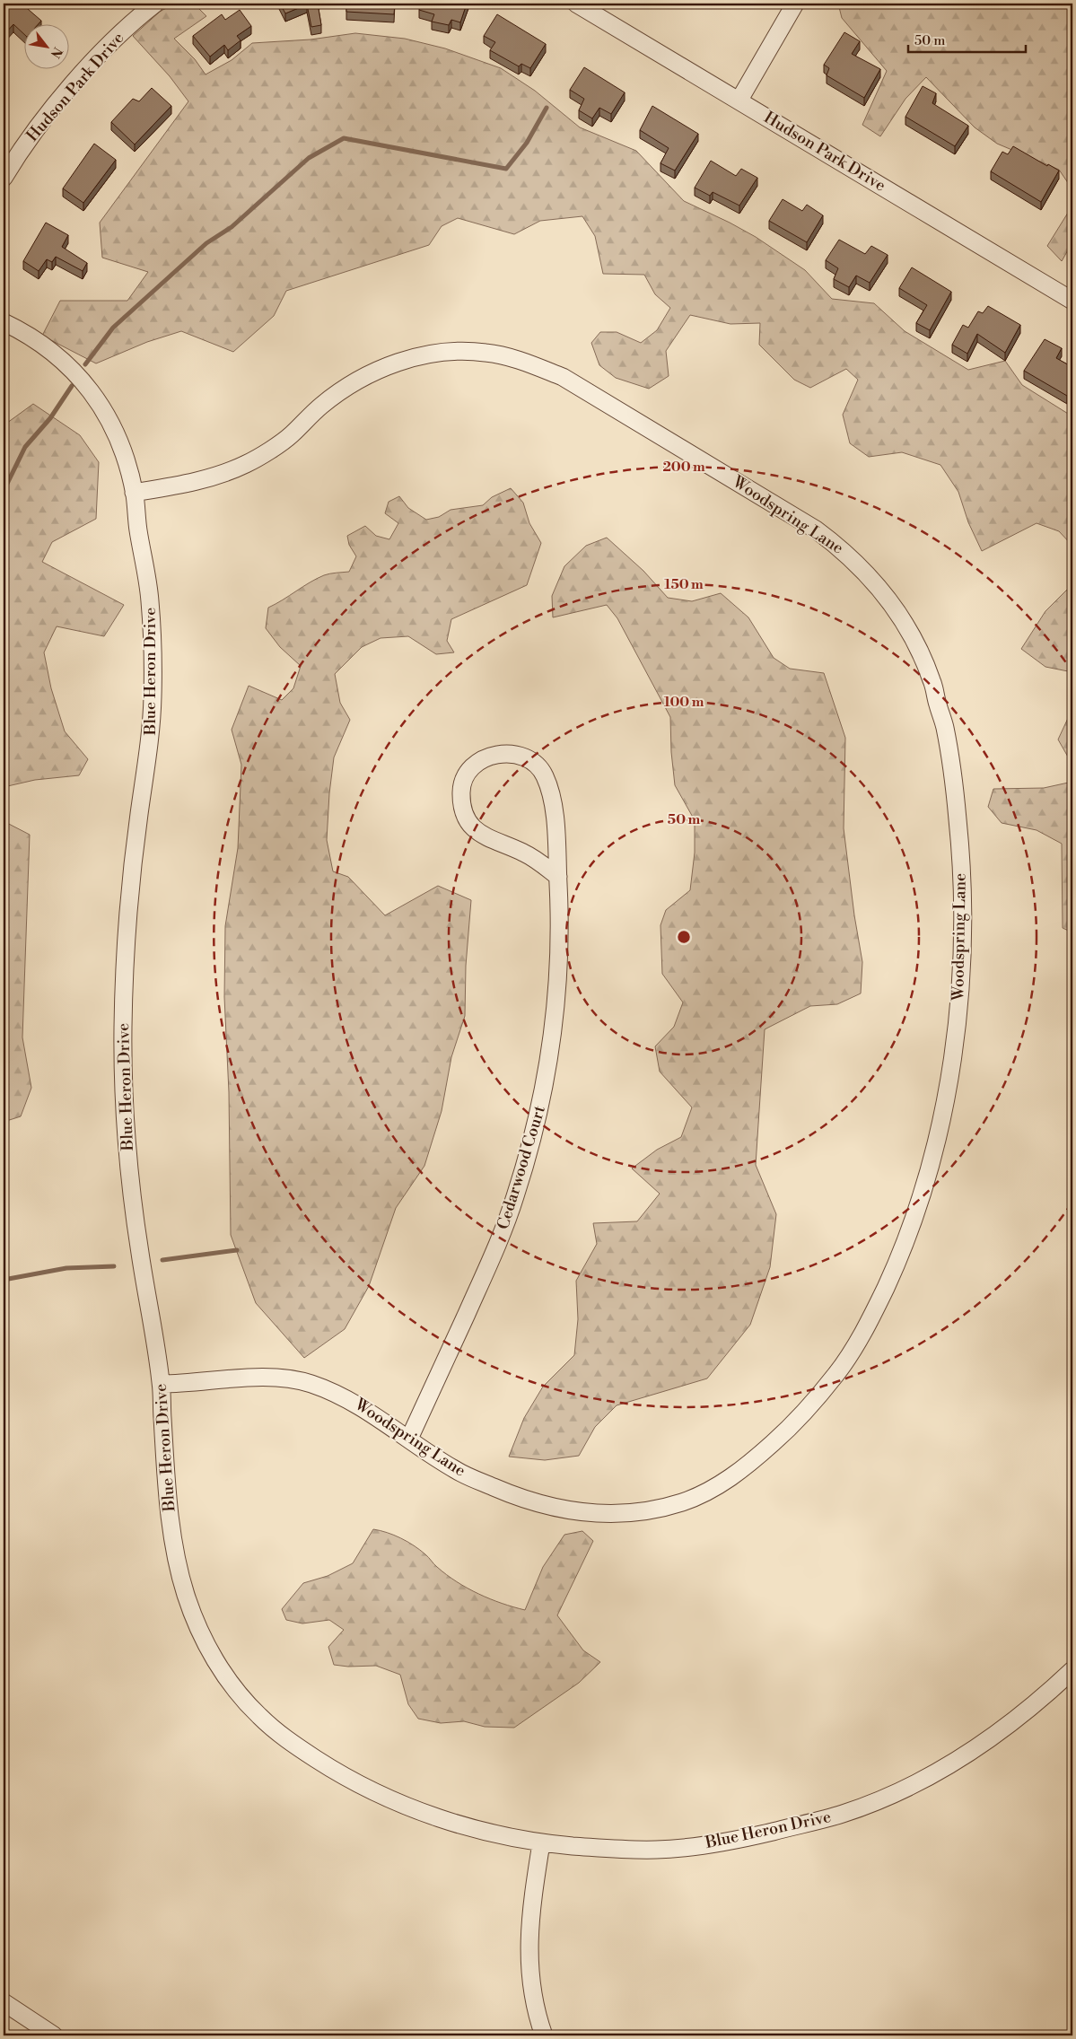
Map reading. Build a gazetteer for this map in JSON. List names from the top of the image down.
{
  "streets": {
    "street": [
      "Hudson Park Drive",
      "Woodspring Lane",
      "Blue Heron Drive",
      "Cedarwood Court"
    ]
  },
  "crossings": [
    ["Woodspring Lane", "Blue Heron Drive"],
    ["Woodspring Lane", "Cedarwood Court"]
  ],
  "scale_bar": "50 m",
  "north": "bottom right",
  "rings": [
    "200 m",
    "150 m",
    "100 m",
    "50 m"
  ]
}
